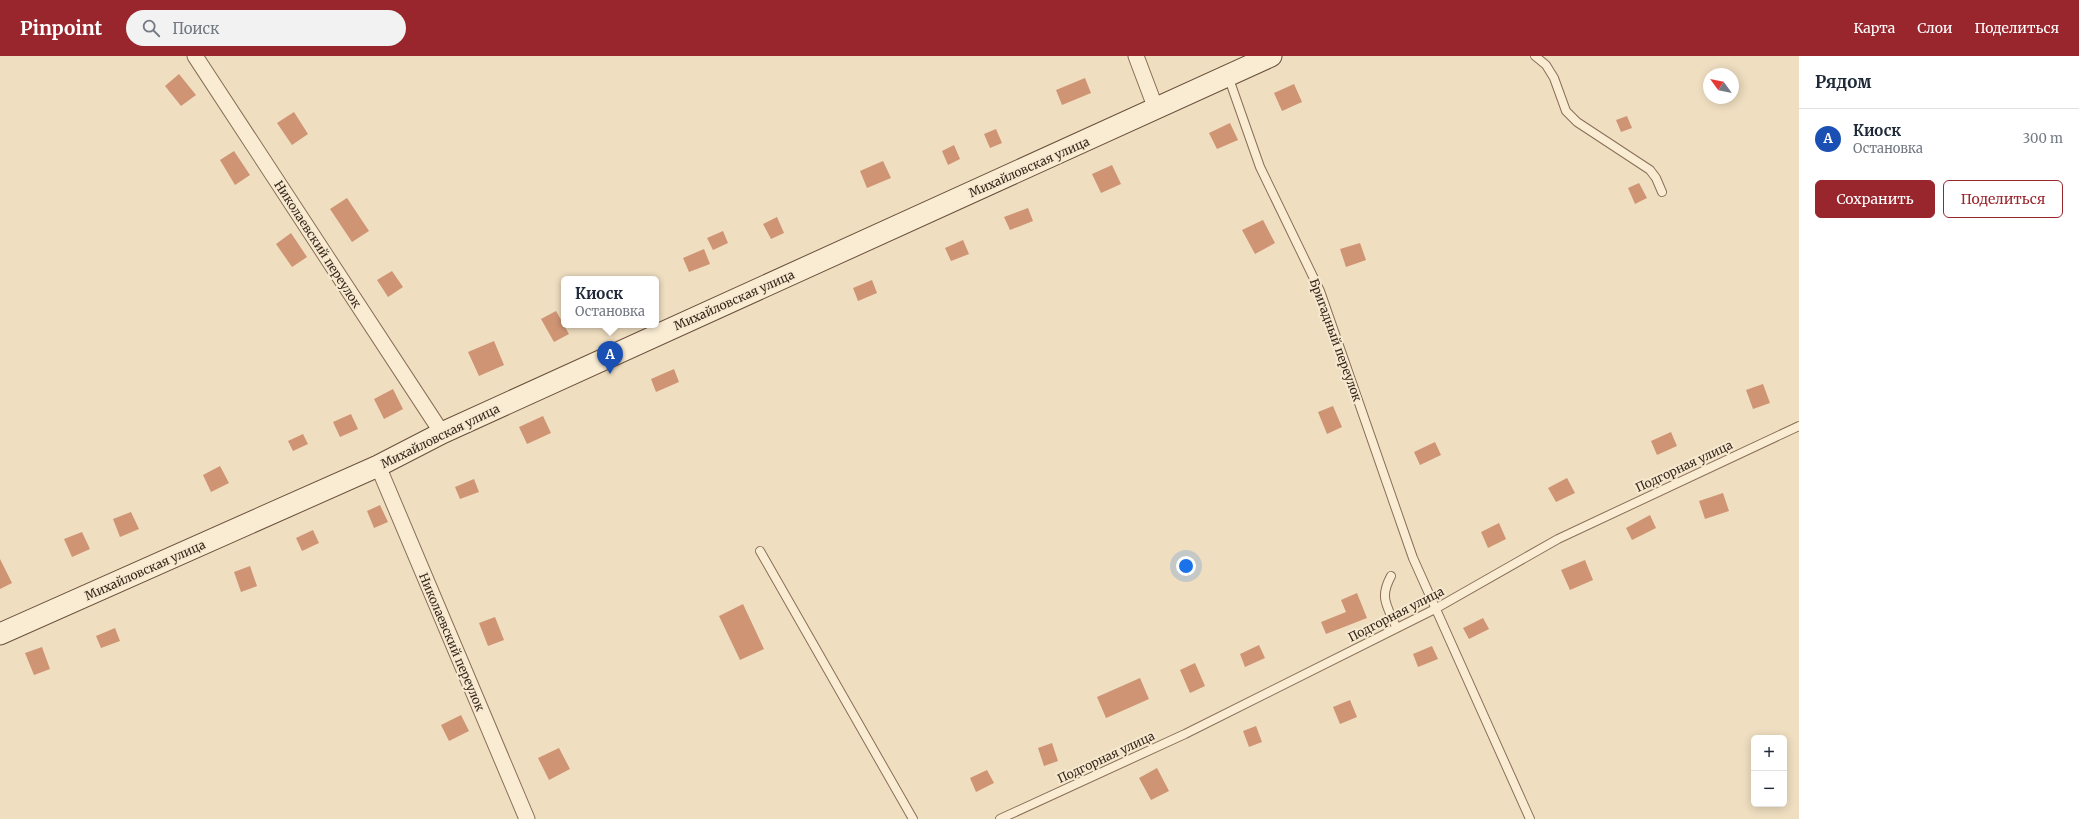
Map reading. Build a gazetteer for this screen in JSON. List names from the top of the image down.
{
  "streets": {
    "street": ["Михайловская улица", "Николаевский переулок"],
    "lane": ["Бригадный переулок", "Подгорная улица"]
  },
  "crossings": [
    ["Михайловская улица", "Николаевский переулок"],
    ["Михайловская улица", "Бригадный переулок"],
    ["Бригадный переулок", "Подгорная улица"]
  ],
  "north": "top left",
  "page": {
    "header": "Pinpoint",
    "search": "Поиск",
    "nav": ["Карта", "Слои", "Поделиться"],
    "heading": "Рядом",
    "list": [
      {
        "mark": "A",
        "name": "Киоск",
        "note": "Остановка",
        "value": "300 m"
      }
    ],
    "buttons": ["Сохранить", "Поделиться"],
    "popup": ["Киоск", "Остановка"],
    "pins": "A",
    "map_buttons": ["+", "−"]
  }
}
